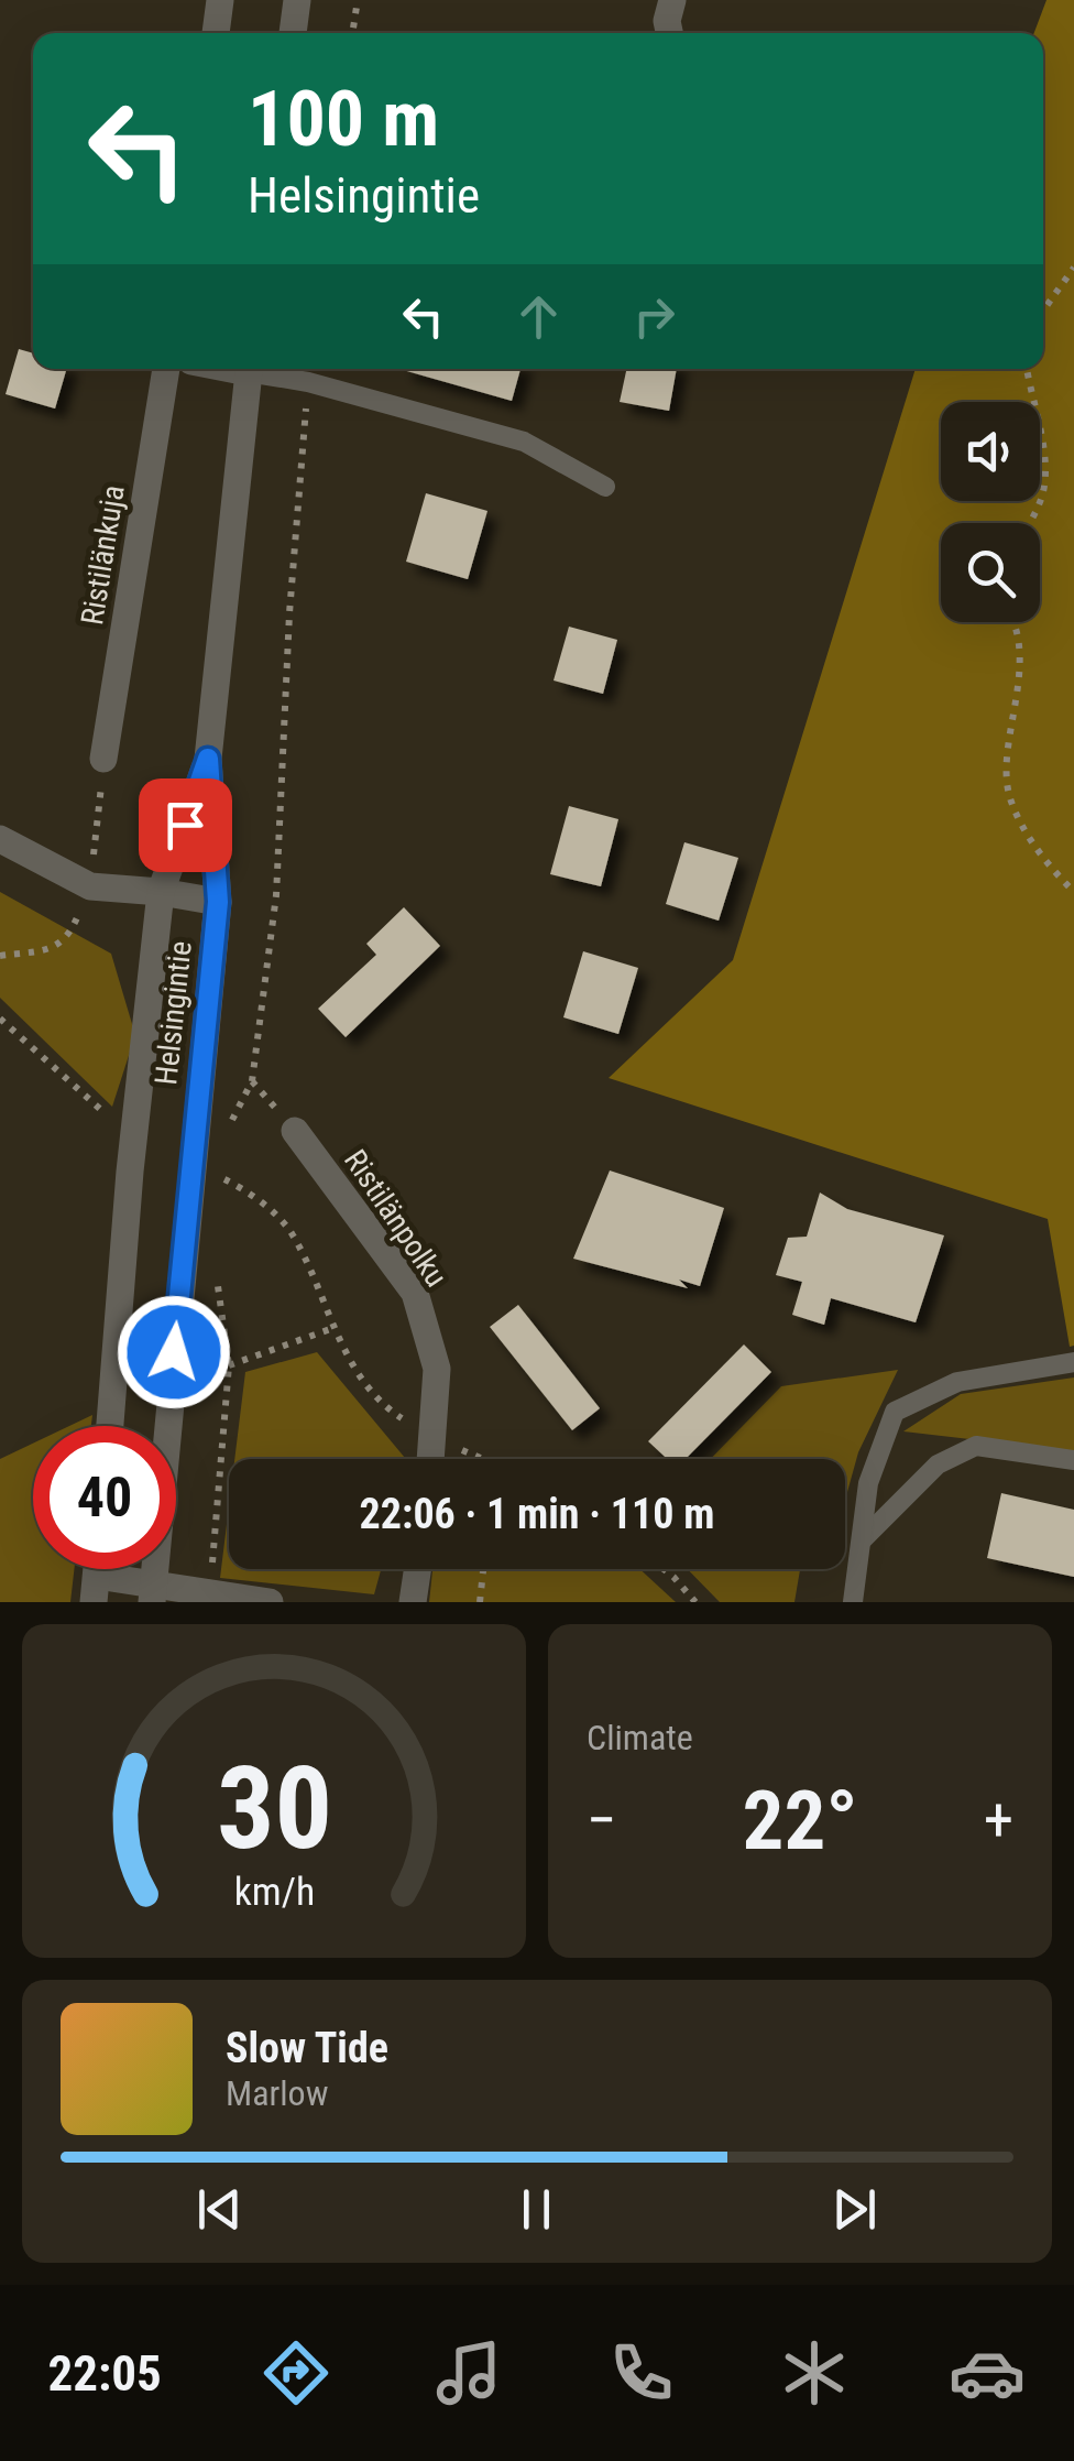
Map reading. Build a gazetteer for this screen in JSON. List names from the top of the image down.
{
  "streets": {
    "street": ["Ristilänkuja", "Helsingintie", "Ristilänpolku"]
  },
  "page": {
    "turn": ["100 m", "Helsingintie"],
    "limit": "40",
    "trip": "22:06 · 1 min · 110 m",
    "tile": "Climate",
    "heat": ["−", "22°", "+"],
    "song": ["Slow Tide", "Marlow"],
    "tabs": "22:05",
    "gauge": ["30", "km/h"]
  }
}
